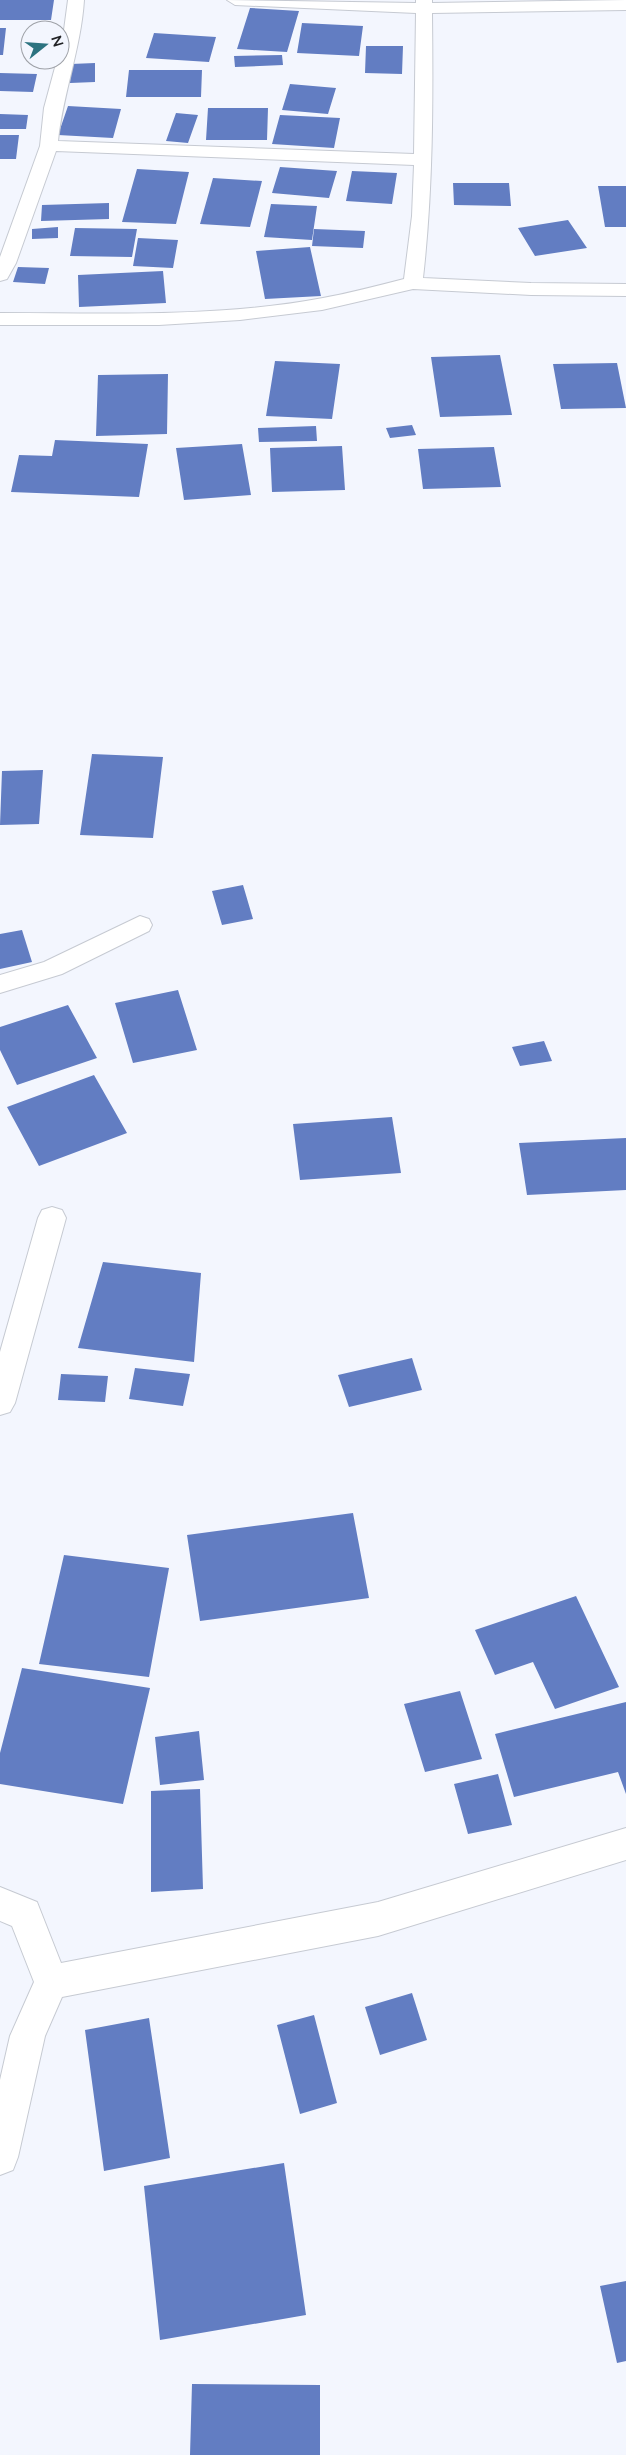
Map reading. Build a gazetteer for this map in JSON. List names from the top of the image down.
{
  "north": "right"
}
